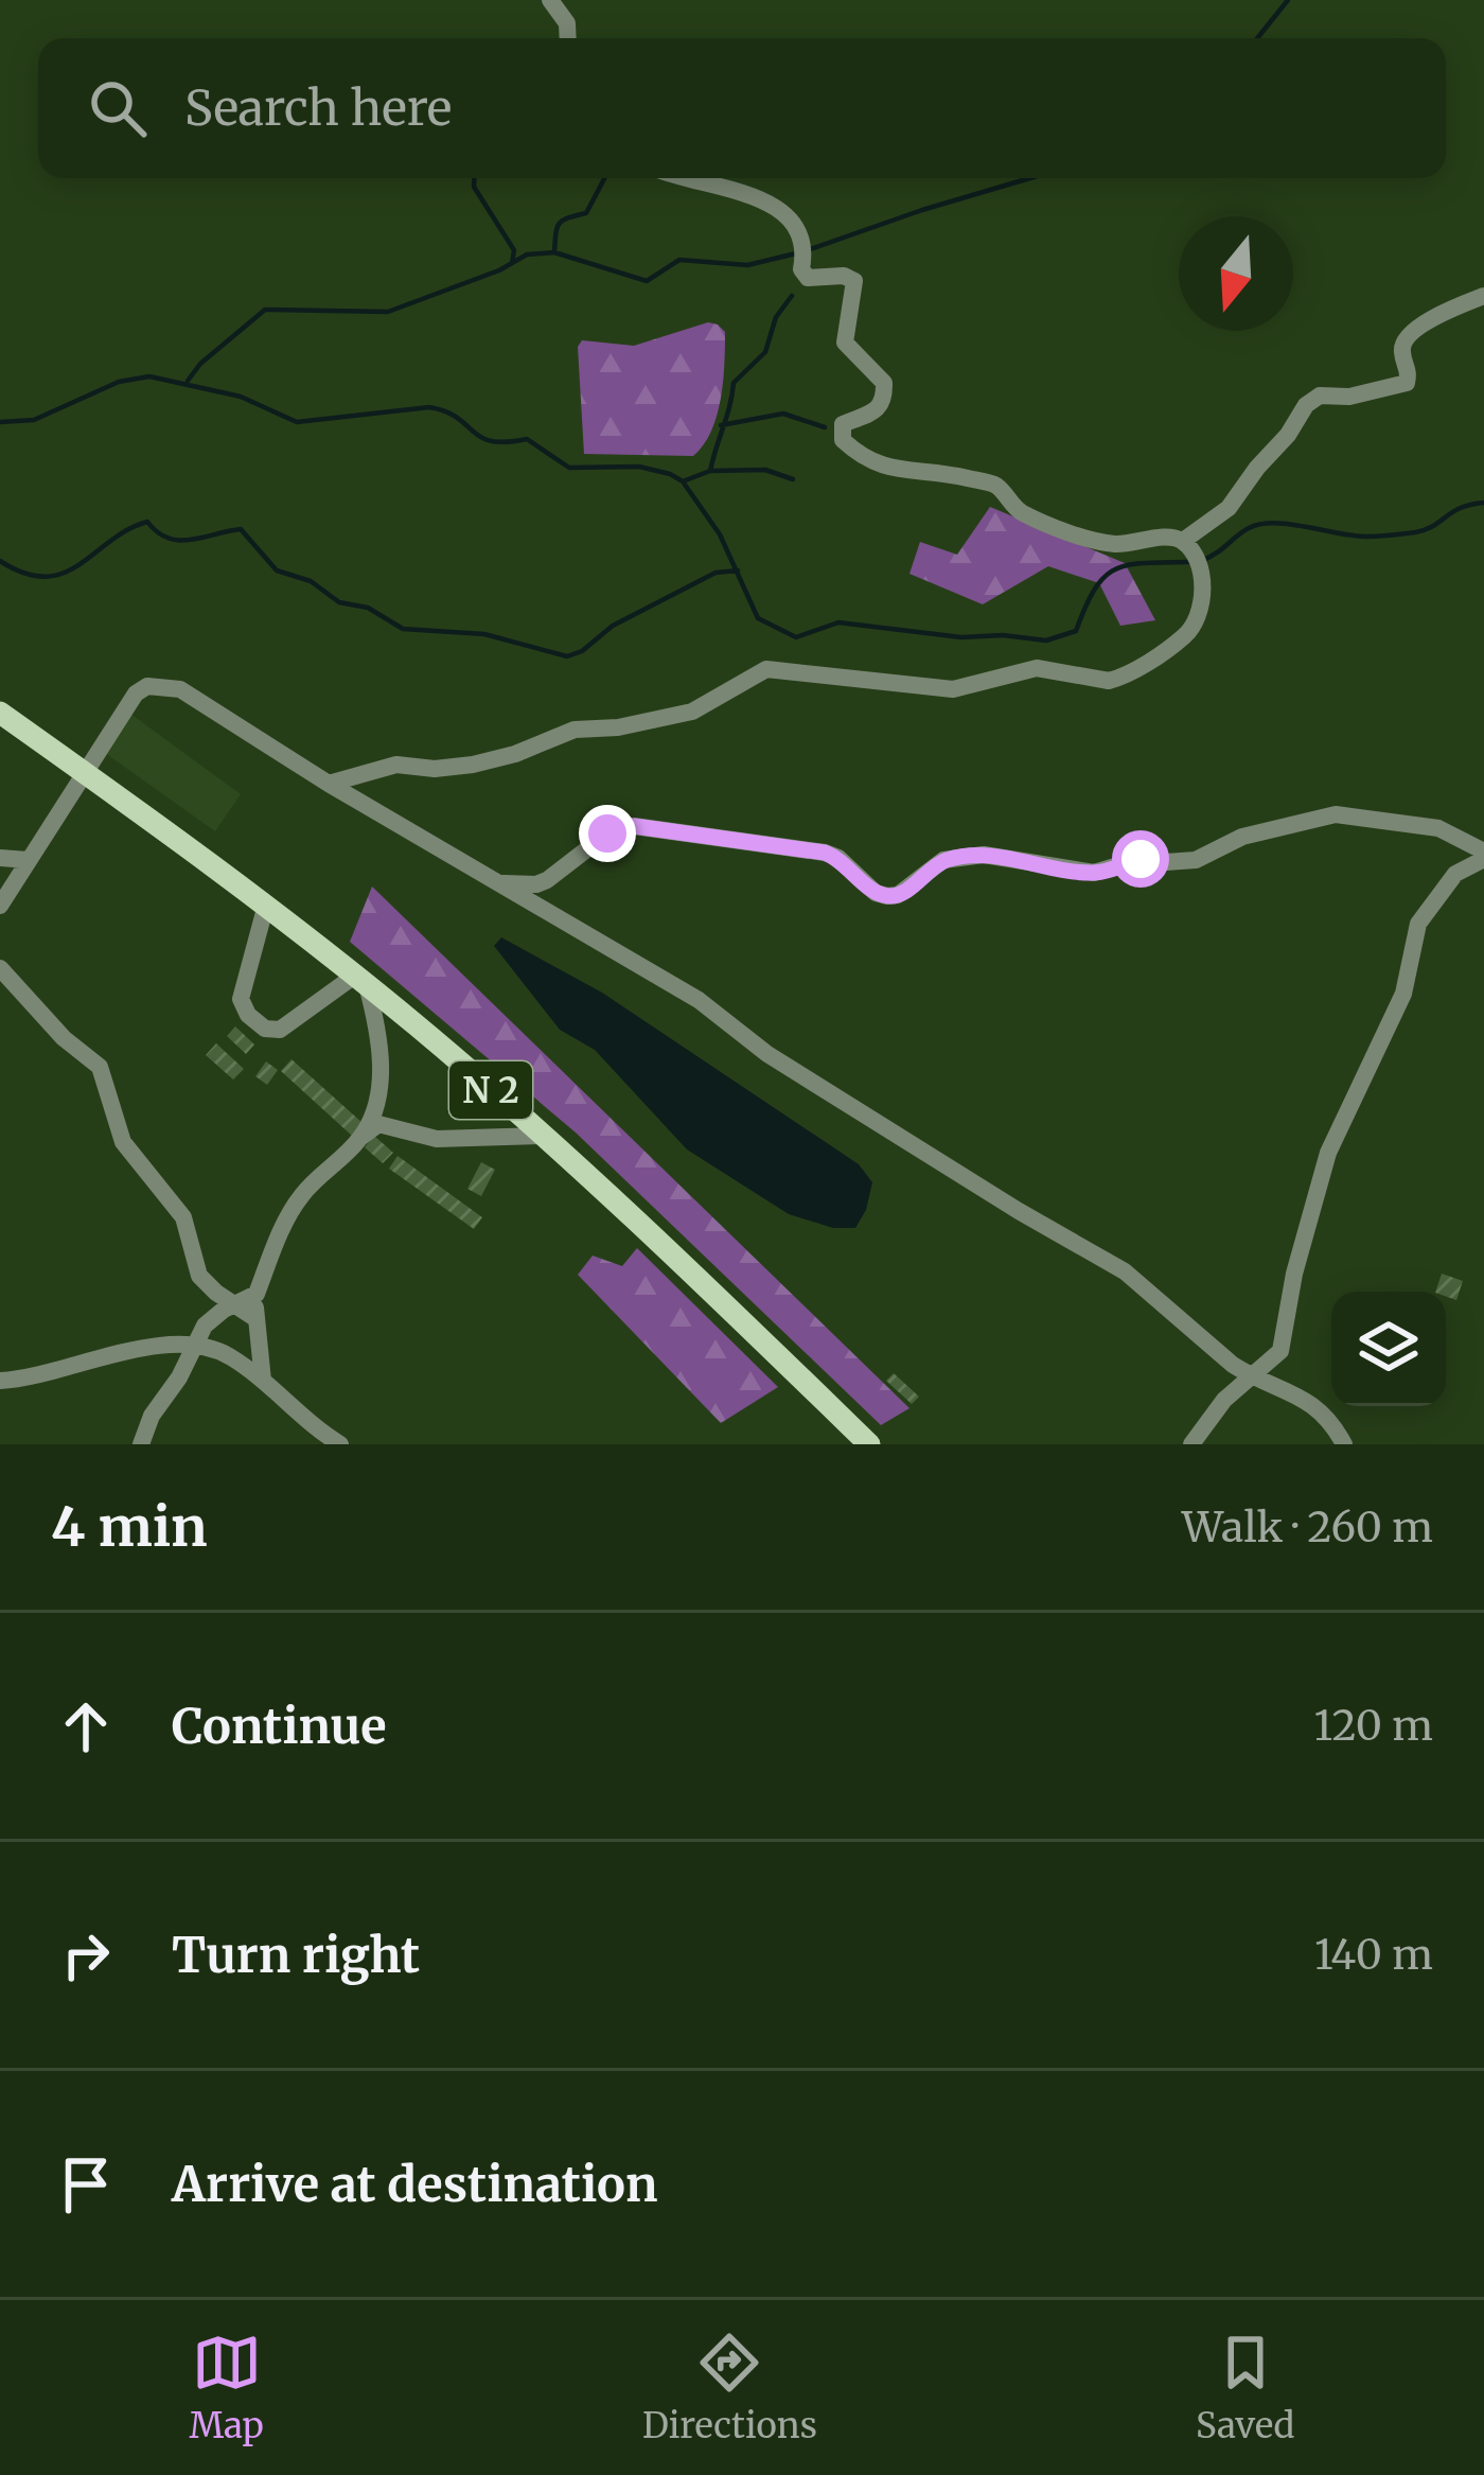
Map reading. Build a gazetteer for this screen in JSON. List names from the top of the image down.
{
  "streets": {
    "main road": ["N 2"]
  },
  "north": "bottom",
  "page": {
    "search": "Search here",
    "heading": ["4 min", "Walk · 260 m"],
    "list": [
      ["Continue", "120 m"],
      ["Turn right", "140 m"],
      "Arrive at destination"
    ],
    "nav": ["Map", "Directions", "Saved"]
  }
}
